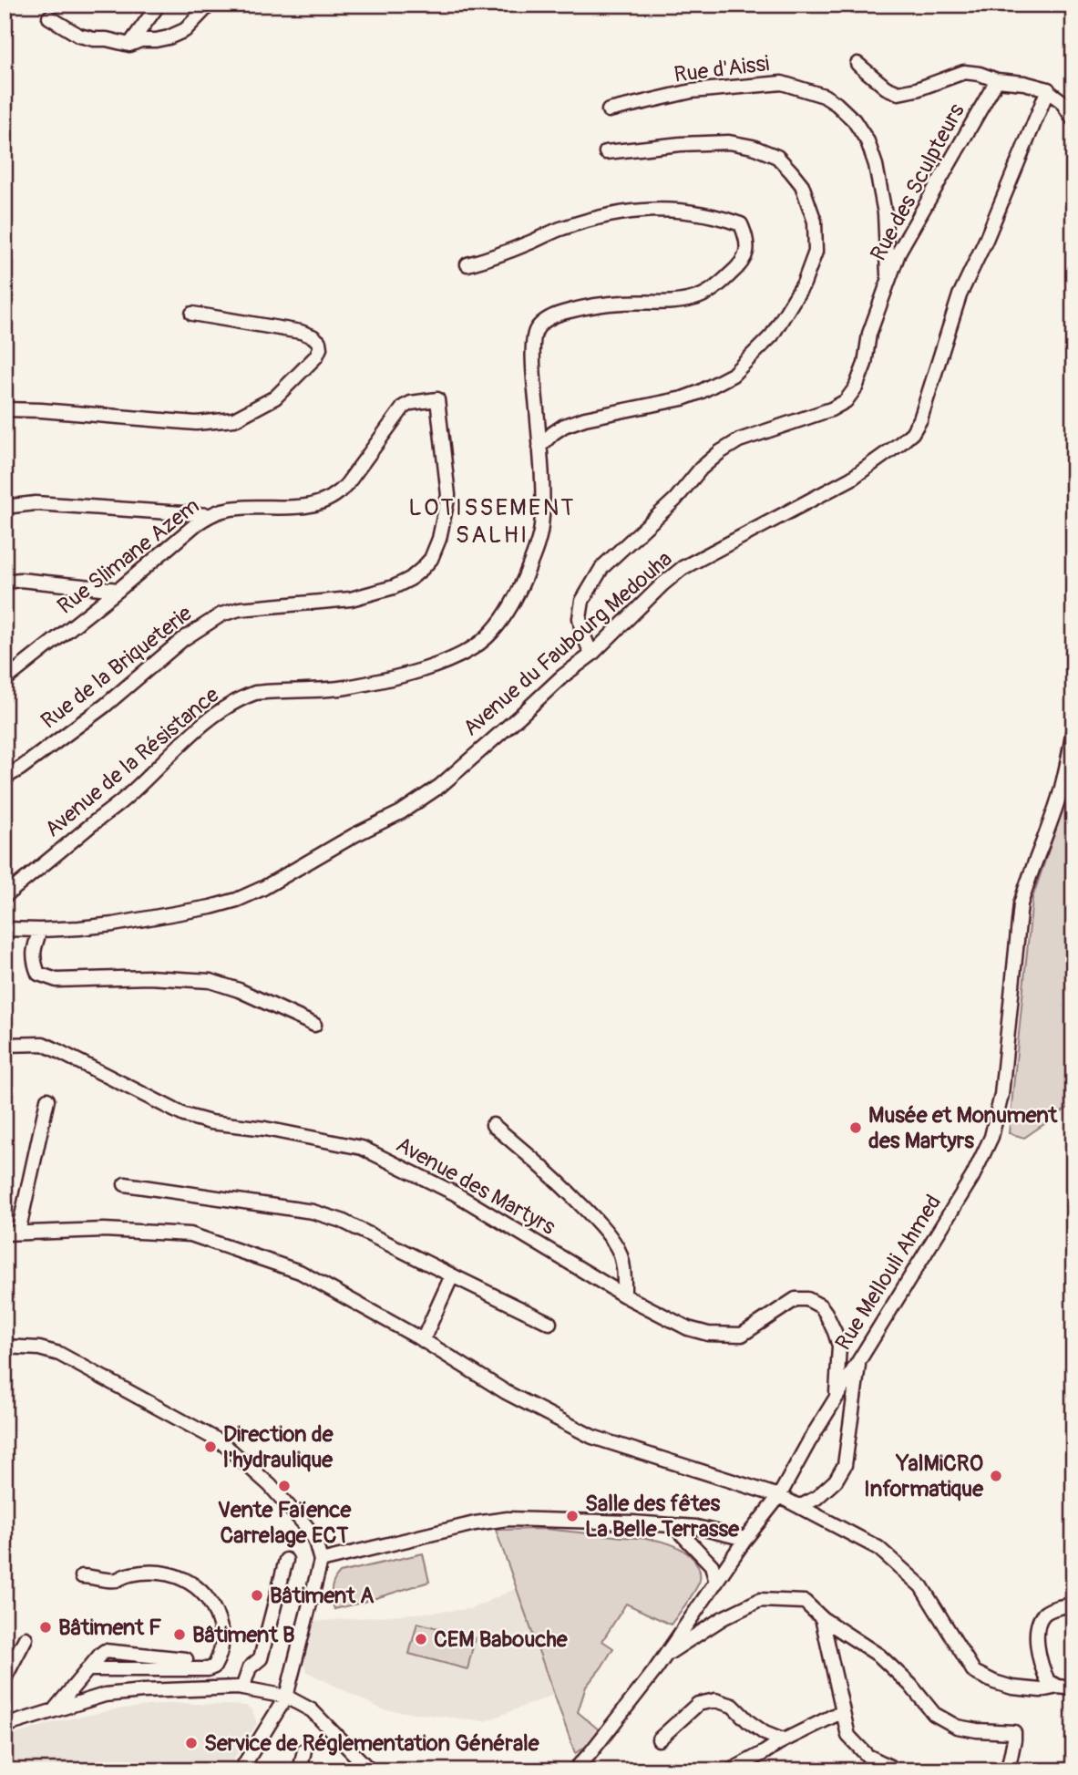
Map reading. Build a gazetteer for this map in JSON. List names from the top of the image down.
{
  "streets": {
    "street": [
      "Rue d'Aissi",
      "Rue des Sculpteurs",
      "Rue Slimane Azem",
      "Avenue du Faubourg Medouha",
      "Rue de la Briqueterie",
      "Avenue de la Résistance",
      "Avenue des Martyrs",
      "Rue Mellouli Ahmed"
    ]
  },
  "crossings": [
    ["Rue d'Aissi", "Rue des Sculpteurs"],
    ["Rue des Sculpteurs", "Avenue du Faubourg Medouha"],
    ["Rue Slimane Azem", "Rue de la Briqueterie"],
    ["Avenue des Martyrs", "Rue Mellouli Ahmed"]
  ],
  "districts": ["LOTISSEMENT SALHI"],
  "places": [
    "Musée et Monument des Martyrs",
    "Direction de l'hydraulique",
    "YalMiCRO Informatique",
    "Vente Faïence Carrelage ECT",
    "Salle des fêtes La Belle Terrasse",
    "Bâtiment A",
    "Bâtiment F",
    "Bâtiment B",
    "CEM Babouche",
    "Service de Réglementation Générale"
  ]
}
